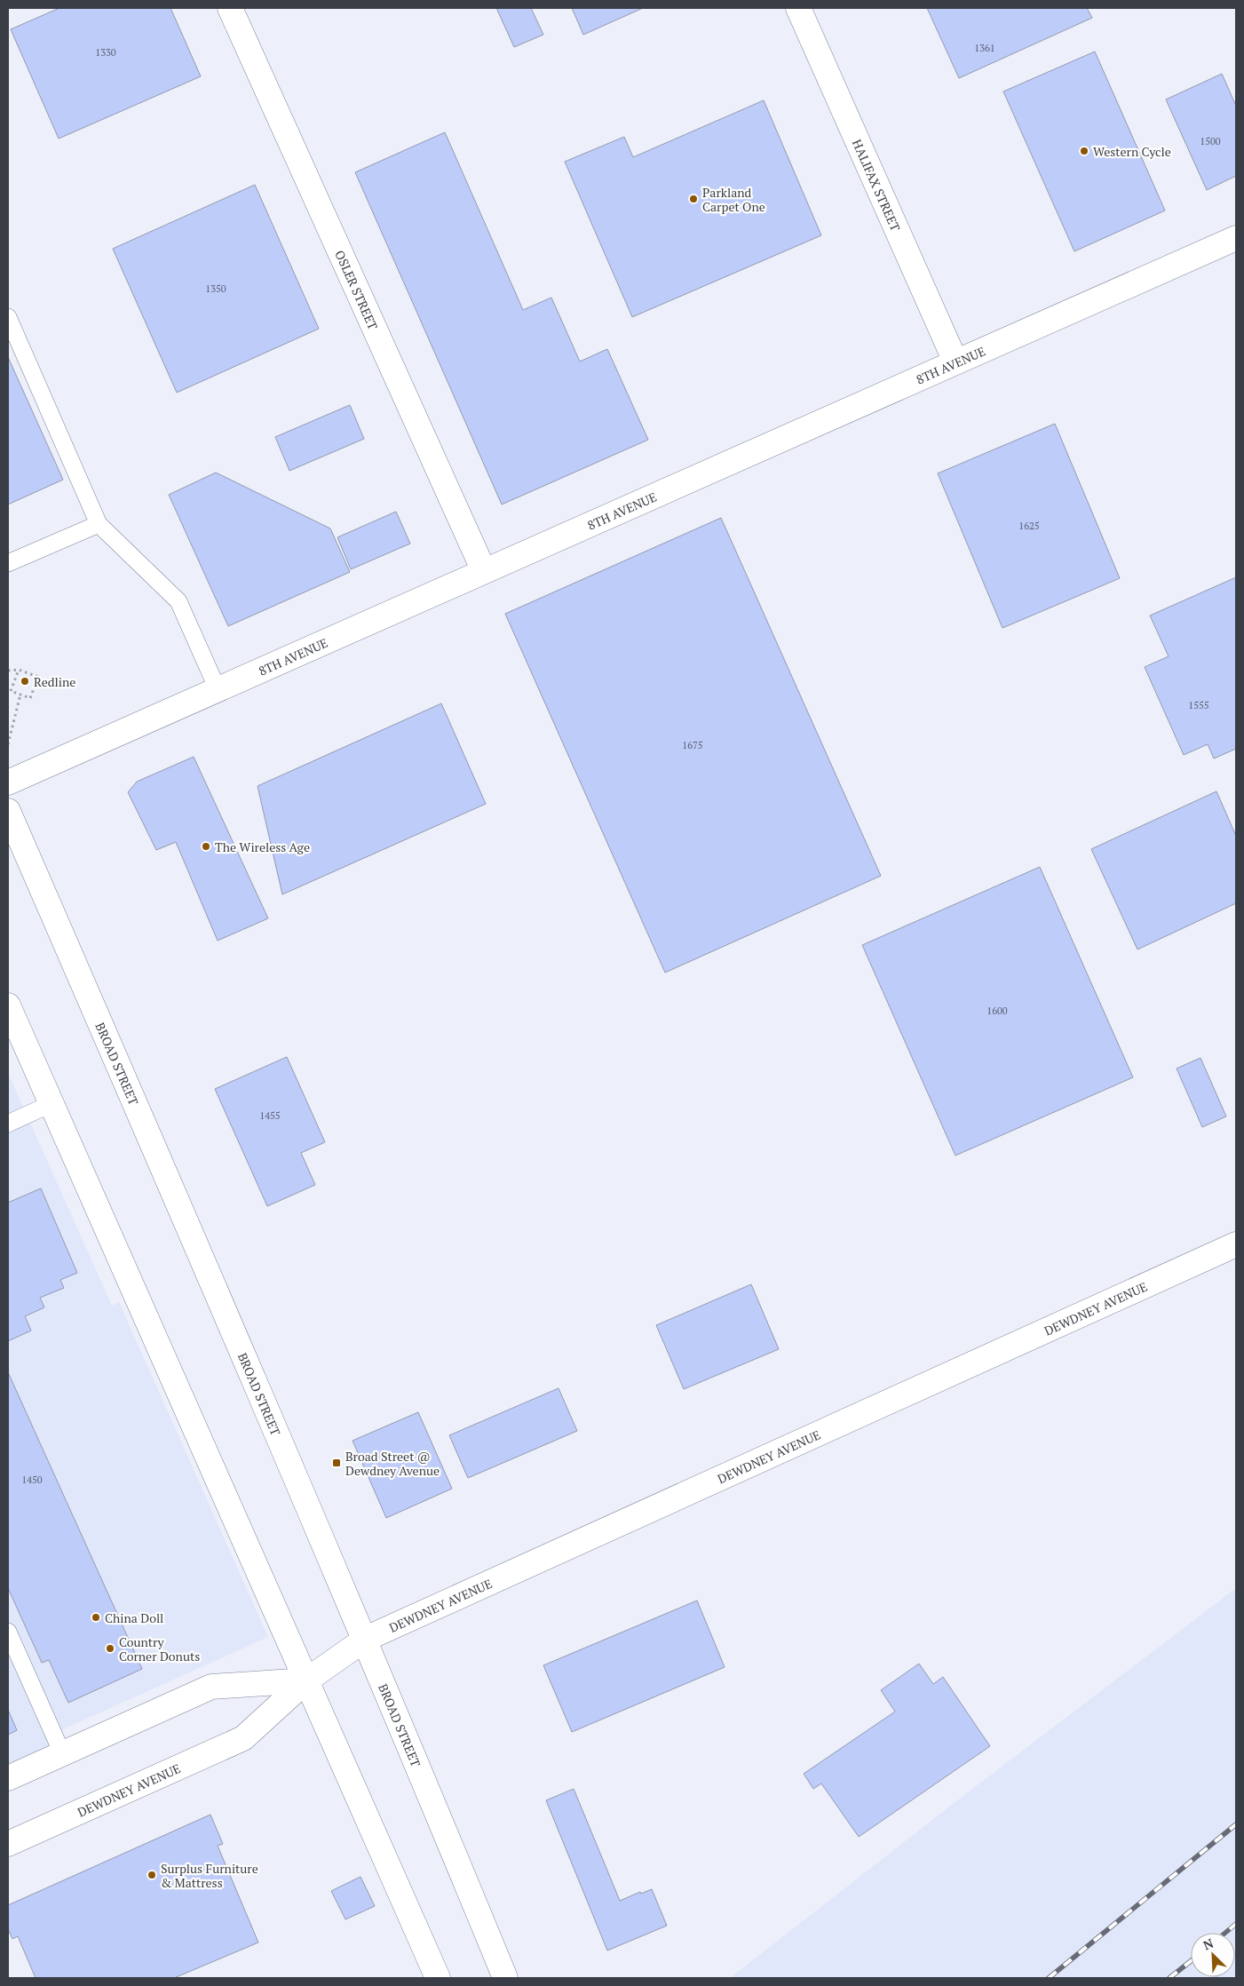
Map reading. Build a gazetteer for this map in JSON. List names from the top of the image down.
{
  "streets": {
    "street": [
      "HALIFAX STREET",
      "OSLER STREET",
      "8TH AVENUE",
      "BROAD STREET",
      "DEWDNEY AVENUE"
    ]
  },
  "crossings": [
    ["HALIFAX STREET", "8TH AVENUE"],
    ["OSLER STREET", "8TH AVENUE"],
    ["BROAD STREET", "DEWDNEY AVENUE"]
  ],
  "places": {
    "other": [
      "Western Cycle",
      "Parkland Carpet One",
      "Redline",
      "The Wireless Age",
      "China Doll",
      "Country Corner Donuts",
      "Surplus Furniture & Mattress"
    ],
    "transit": ["Broad Street @ Dewdney Avenue"]
  },
  "house_numbers": [
    "1361",
    "1330",
    "1500",
    "1350",
    "1625",
    "1555",
    "1675",
    "1600",
    "1455",
    "1450"
  ],
  "north": "top left"
}
